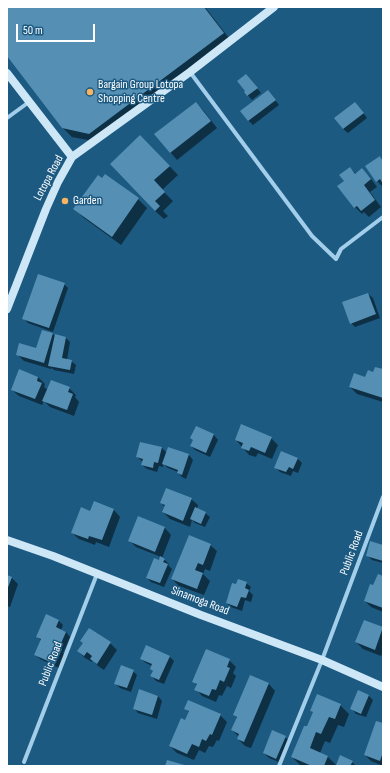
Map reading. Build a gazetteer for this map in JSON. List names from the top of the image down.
{
  "streets": {
    "street": ["Lotopa Road", "Public Road", "Sinamoga Road"]
  },
  "crossings": [
    ["Public Road", "Sinamoga Road"]
  ],
  "places": ["Bargain Group Lotopa Shopping Centre", "Garden"],
  "scale_bar": "50 m"
}
